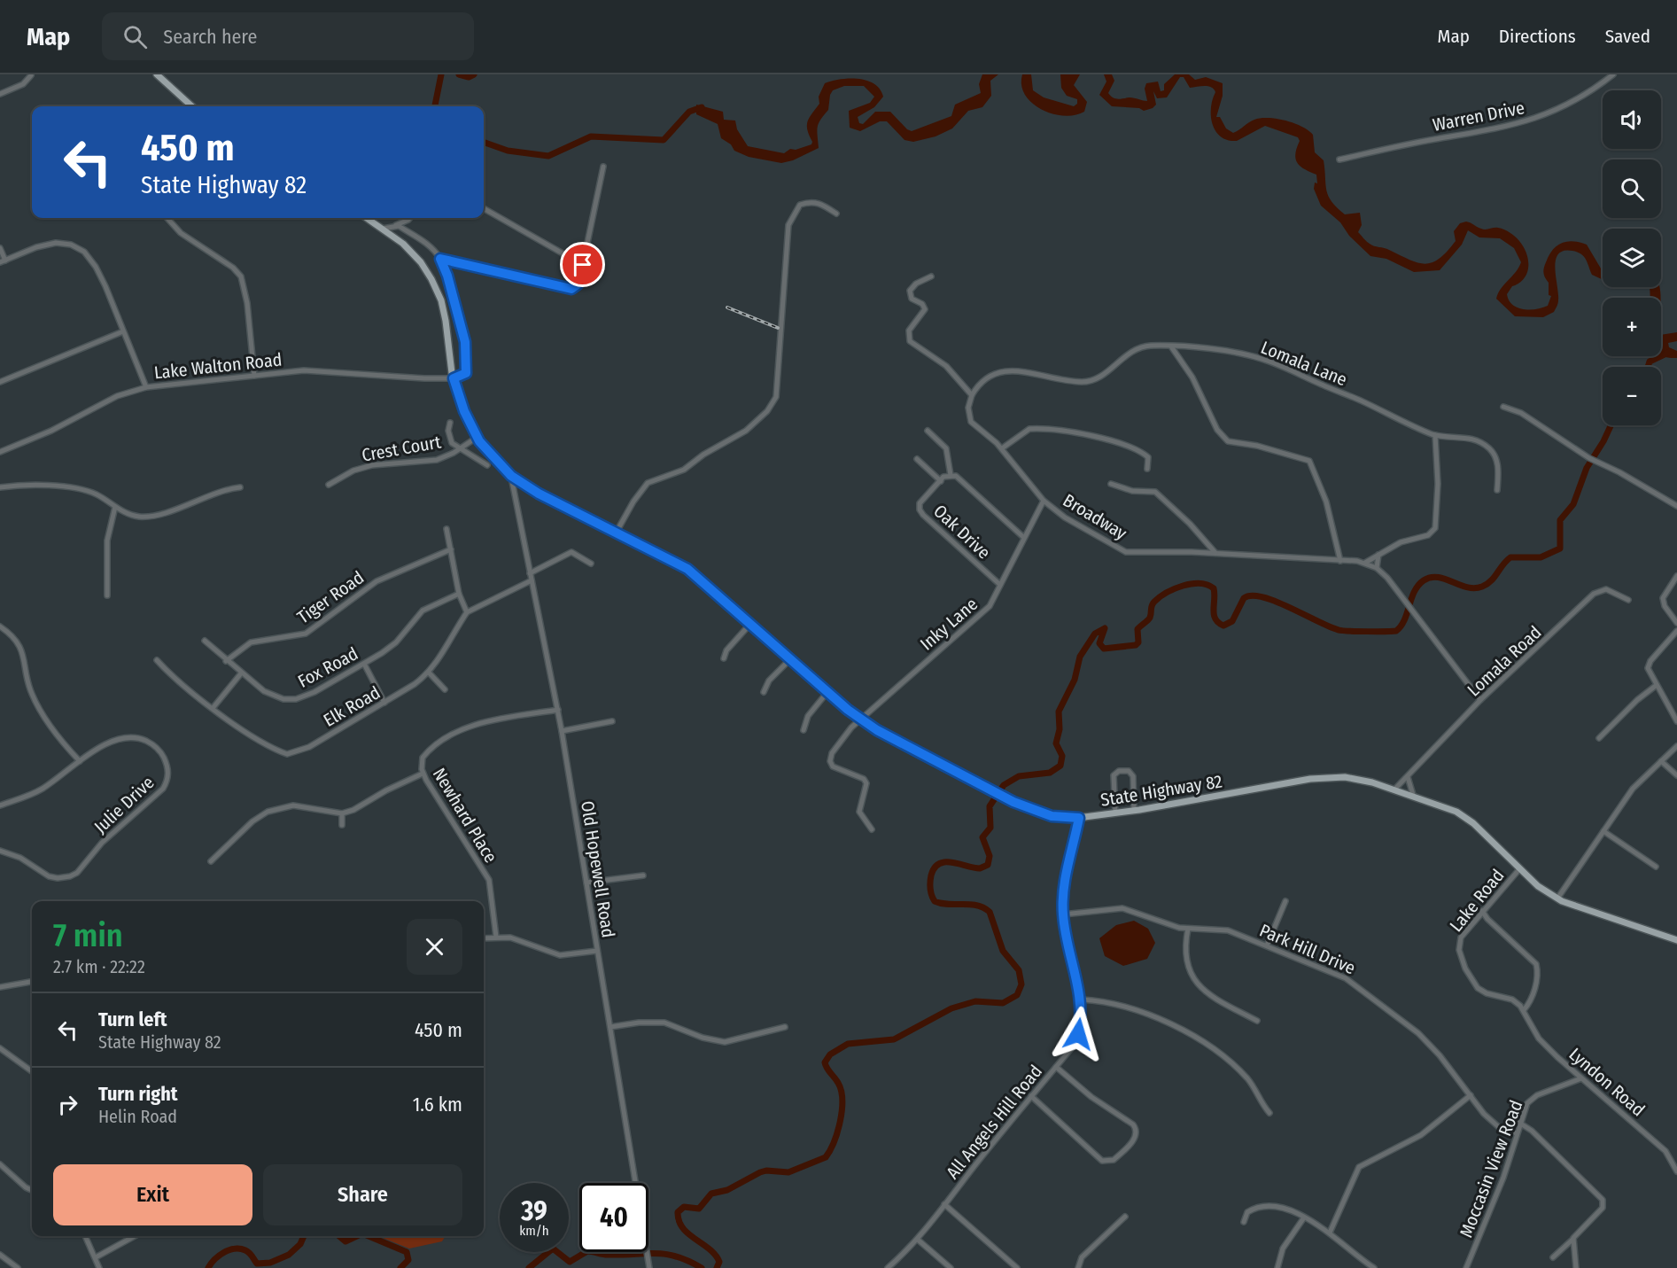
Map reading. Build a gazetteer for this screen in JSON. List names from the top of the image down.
{
  "streets": {
    "main road": ["State Highway 82"],
    "street": [
      "Warren Drive",
      "Lomala Lane",
      "Lake Walton Road",
      "Crest Court",
      "Broadway",
      "Oak Drive",
      "Tiger Road",
      "Inky Lane",
      "Lomala Road",
      "Fox Road",
      "Elk Road",
      "Julie Drive",
      "Newhard Place",
      "Old Hopewell Road",
      "Lake Road",
      "Park Hill Drive",
      "Lyndon Road",
      "All Angels Hill Road",
      "Moccasin View Road"
    ]
  },
  "crossings": [
    ["Lomala Lane", "Broadway"],
    ["Lake Walton Road", "State Highway 82"],
    ["Crest Court", "State Highway 82"],
    ["Broadway", "Inky Lane"],
    ["Broadway", "Lomala Road"],
    ["Oak Drive", "Inky Lane"],
    ["Tiger Road", "Fox Road"],
    ["Inky Lane", "State Highway 82"],
    ["Lomala Road", "State Highway 82"],
    ["State Highway 82", "Old Hopewell Road"],
    ["State Highway 82", "Lake Road"],
    ["State Highway 82", "All Angels Hill Road"],
    ["Newhard Place", "Old Hopewell Road"],
    ["Lake Road", "Lyndon Road"],
    ["Park Hill Drive", "All Angels Hill Road"],
    ["Park Hill Drive", "Moccasin View Road"],
    ["Lyndon Road", "Moccasin View Road"]
  ],
  "page": {
    "header": "Map",
    "search": "Search here",
    "nav": ["Map", "Directions", "Saved"],
    "map_buttons": ["+", "−"],
    "turn": ["450 m", "State Highway 82"],
    "heading": ["7 min", "2.7 km · 22:22"],
    "list": [
      {
        "name": "Turn left",
        "note": "State Highway 82",
        "value": "450 m"
      },
      {
        "name": "Turn right",
        "note": "Helin Road",
        "value": "1.6 km"
      }
    ],
    "buttons": ["Exit", "Share"],
    "speed": "39 km/h",
    "limit": "40"
  }
}
